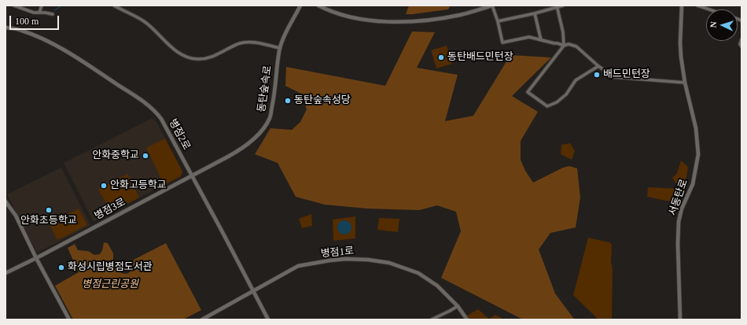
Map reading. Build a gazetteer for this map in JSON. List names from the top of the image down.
{
  "streets": {
    "street": [
      "동탄숲속로",
      "병점2로",
      "서동탄로",
      "병점3로",
      "병점1로"
    ]
  },
  "crossings": [
    ["동탄숲속로", "병점2로"],
    ["동탄숲속로", "병점3로"],
    ["병점2로", "병점3로"],
    ["병점2로", "병점1로"]
  ],
  "parks": ["병점근린공원"],
  "places": [
    "동탄배드민턴장",
    "배드민턴장",
    "동탄숲속성당",
    "안화중학교",
    "안화고등학교",
    "안화초등학교",
    "화성시립병점도서관"
  ],
  "scale_bar": "100 m",
  "north": "left"
}
